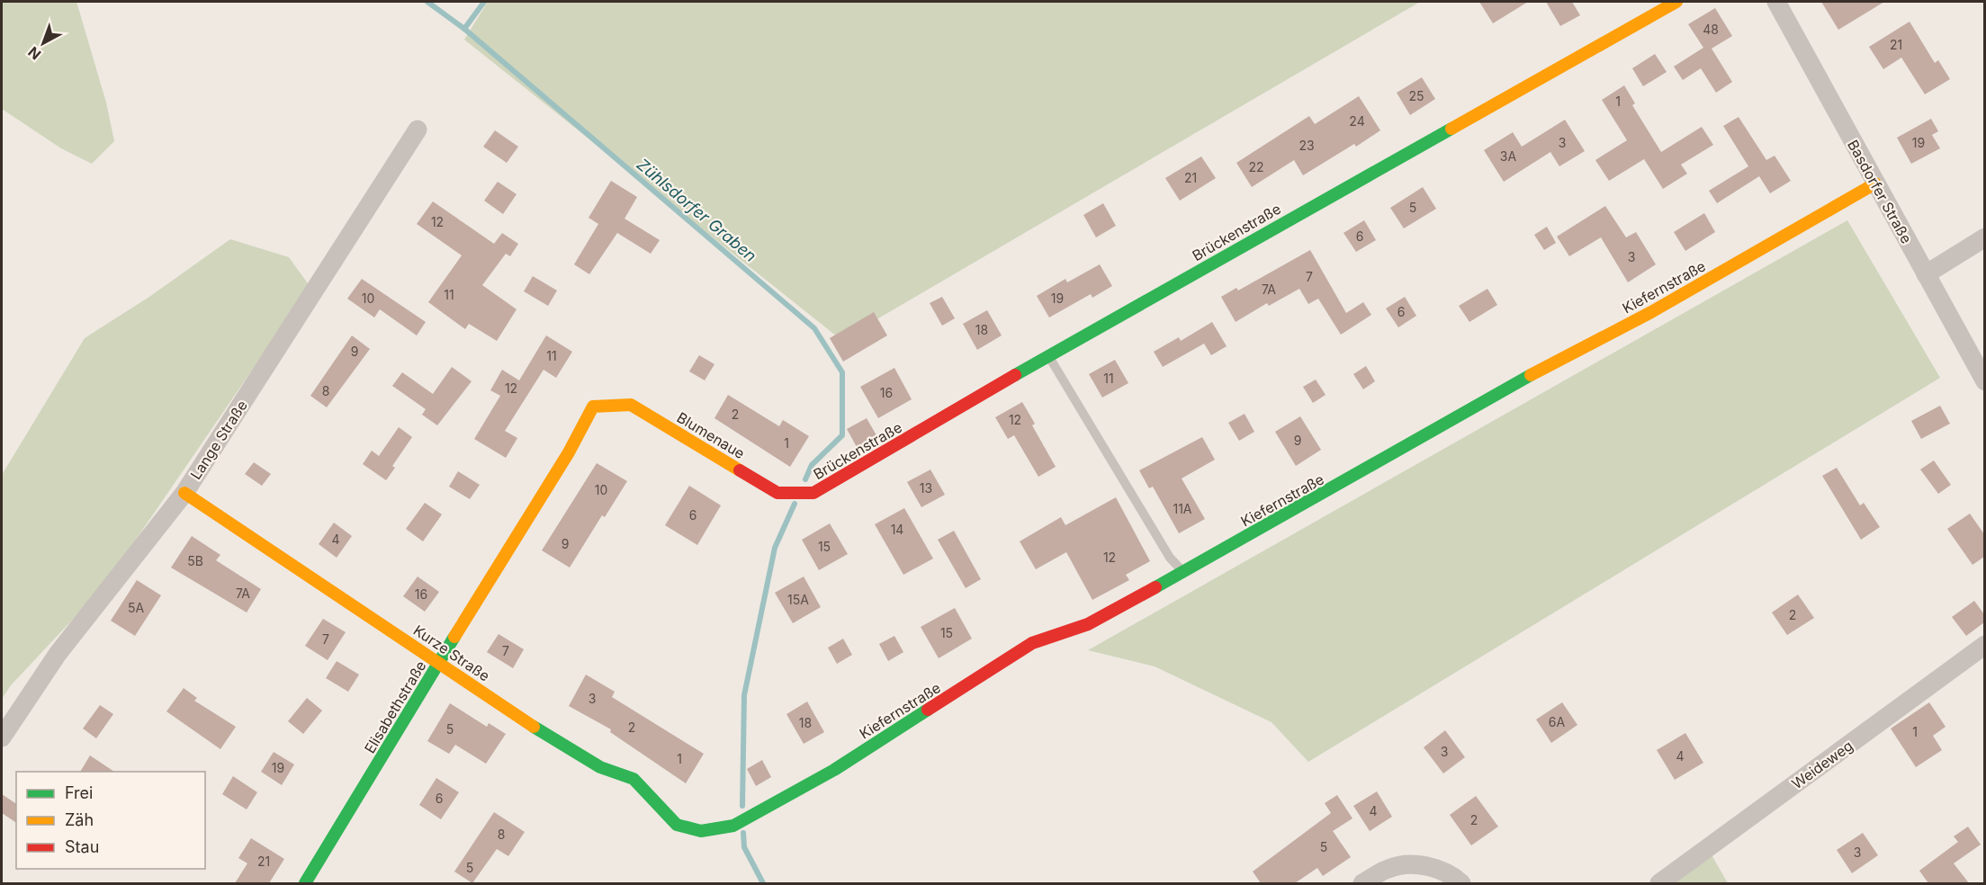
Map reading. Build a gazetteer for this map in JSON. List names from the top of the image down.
{
  "streets": {
    "street": [
      "Basdorfer Straße",
      "Brückenstraße",
      "Kiefernstraße",
      "Blumenaue",
      "Lange Straße",
      "Kurze Straße",
      "Elisabethstraße",
      "Weideweg"
    ]
  },
  "crossings": [
    ["Basdorfer Straße", "Kiefernstraße"],
    ["Brückenstraße", "Blumenaue"],
    ["Kiefernstraße", "Kurze Straße"],
    ["Blumenaue", "Elisabethstraße"],
    ["Lange Straße", "Kurze Straße"],
    ["Kurze Straße", "Elisabethstraße"]
  ],
  "water": ["Zühlsdorfer Graben"],
  "house_numbers": [
    "48",
    "21",
    "25",
    "1",
    "24",
    "3",
    "19",
    "23",
    "3A",
    "22",
    "21",
    "5",
    "12",
    "6",
    "3",
    "7",
    "7A",
    "11",
    "10",
    "19",
    "6",
    "18",
    "9",
    "11",
    "11",
    "12",
    "8",
    "16",
    "2",
    "12",
    "9",
    "1",
    "13",
    "10",
    "11A",
    "6",
    "14",
    "4",
    "9",
    "15",
    "12",
    "5B",
    "7A",
    "16",
    "15A",
    "5A",
    "2",
    "15",
    "7",
    "7",
    "3",
    "6A",
    "18",
    "2",
    "5",
    "1",
    "3",
    "4",
    "1",
    "19",
    "6",
    "4",
    "2",
    "8",
    "5",
    "3",
    "21",
    "5"
  ],
  "legend": ["Frei", "Zäh", "Stau"],
  "north": "bottom left"
}
